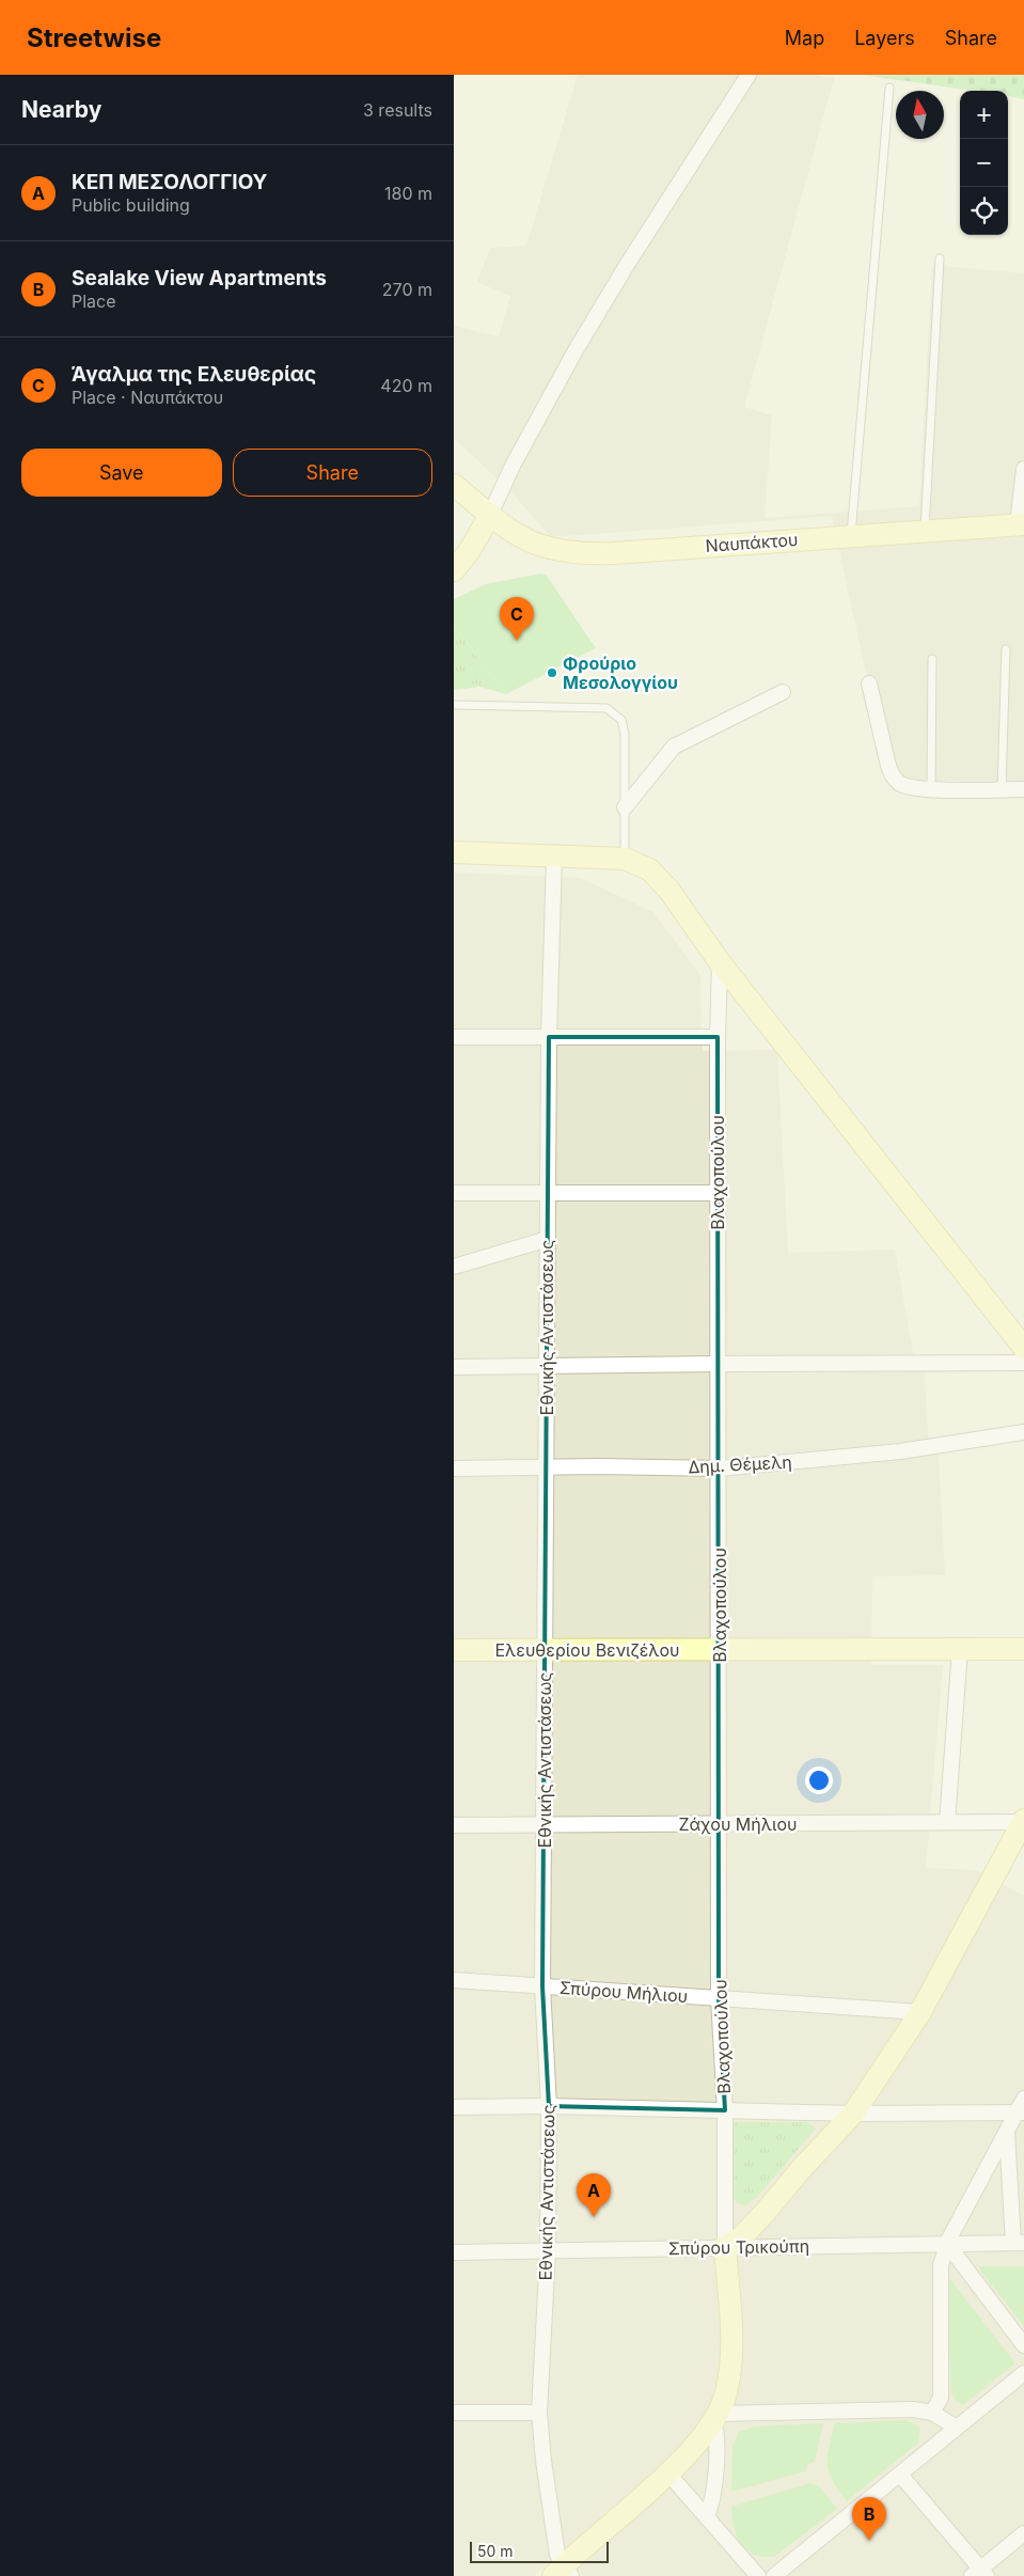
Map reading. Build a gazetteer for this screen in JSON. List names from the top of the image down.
{
  "streets": {
    "street": [
      "Ναυπάκτου",
      "Βλαχοπούλου",
      "Εθνικής Αντιστάσεως",
      "Δημ. Θέμελη",
      "Ελευθερίου Βενιζέλου",
      "Ζάχου Μήλιου",
      "Σπύρου Μήλιου",
      "Σπύρου Τρικούπη"
    ]
  },
  "crossings": [
    ["Βλαχοπούλου", "Δημ. Θέμελη"],
    ["Βλαχοπούλου", "Ελευθερίου Βενιζέλου"],
    ["Βλαχοπούλου", "Ζάχου Μήλιου"],
    ["Βλαχοπούλου", "Σπύρου Μήλιου"],
    ["Βλαχοπούλου", "Σπύρου Τρικούπη"],
    ["Εθνικής Αντιστάσεως", "Δημ. Θέμελη"],
    ["Εθνικής Αντιστάσεως", "Ελευθερίου Βενιζέλου"],
    ["Εθνικής Αντιστάσεως", "Ζάχου Μήλιου"],
    ["Εθνικής Αντιστάσεως", "Σπύρου Μήλιου"],
    ["Εθνικής Αντιστάσεως", "Σπύρου Τρικούπη"]
  ],
  "places": ["Φρούριο Μεσολογγίου"],
  "scale_bar": "50 m",
  "north": "top",
  "page": {
    "header": "Streetwise",
    "nav": ["Map", "Layers", "Share"],
    "heading": ["Nearby", "3 results"],
    "map_buttons": ["+", "−"],
    "list": [
      {
        "mark": "A",
        "name": "ΚΕΠ ΜΕΣΟΛΟΓΓΙΟΥ",
        "note": "Public building",
        "value": "180 m"
      },
      {
        "mark": "B",
        "name": "Sealake View Apartments",
        "note": "Place",
        "value": "270 m"
      },
      {
        "mark": "C",
        "name": "Άγαλμα της Ελευθερίας",
        "note": "Place · Ναυπάκτου",
        "value": "420 m"
      }
    ],
    "buttons": ["Save", "Share"],
    "pins": ["C", "A", "B"],
    "scale": "50 m"
  }
}
